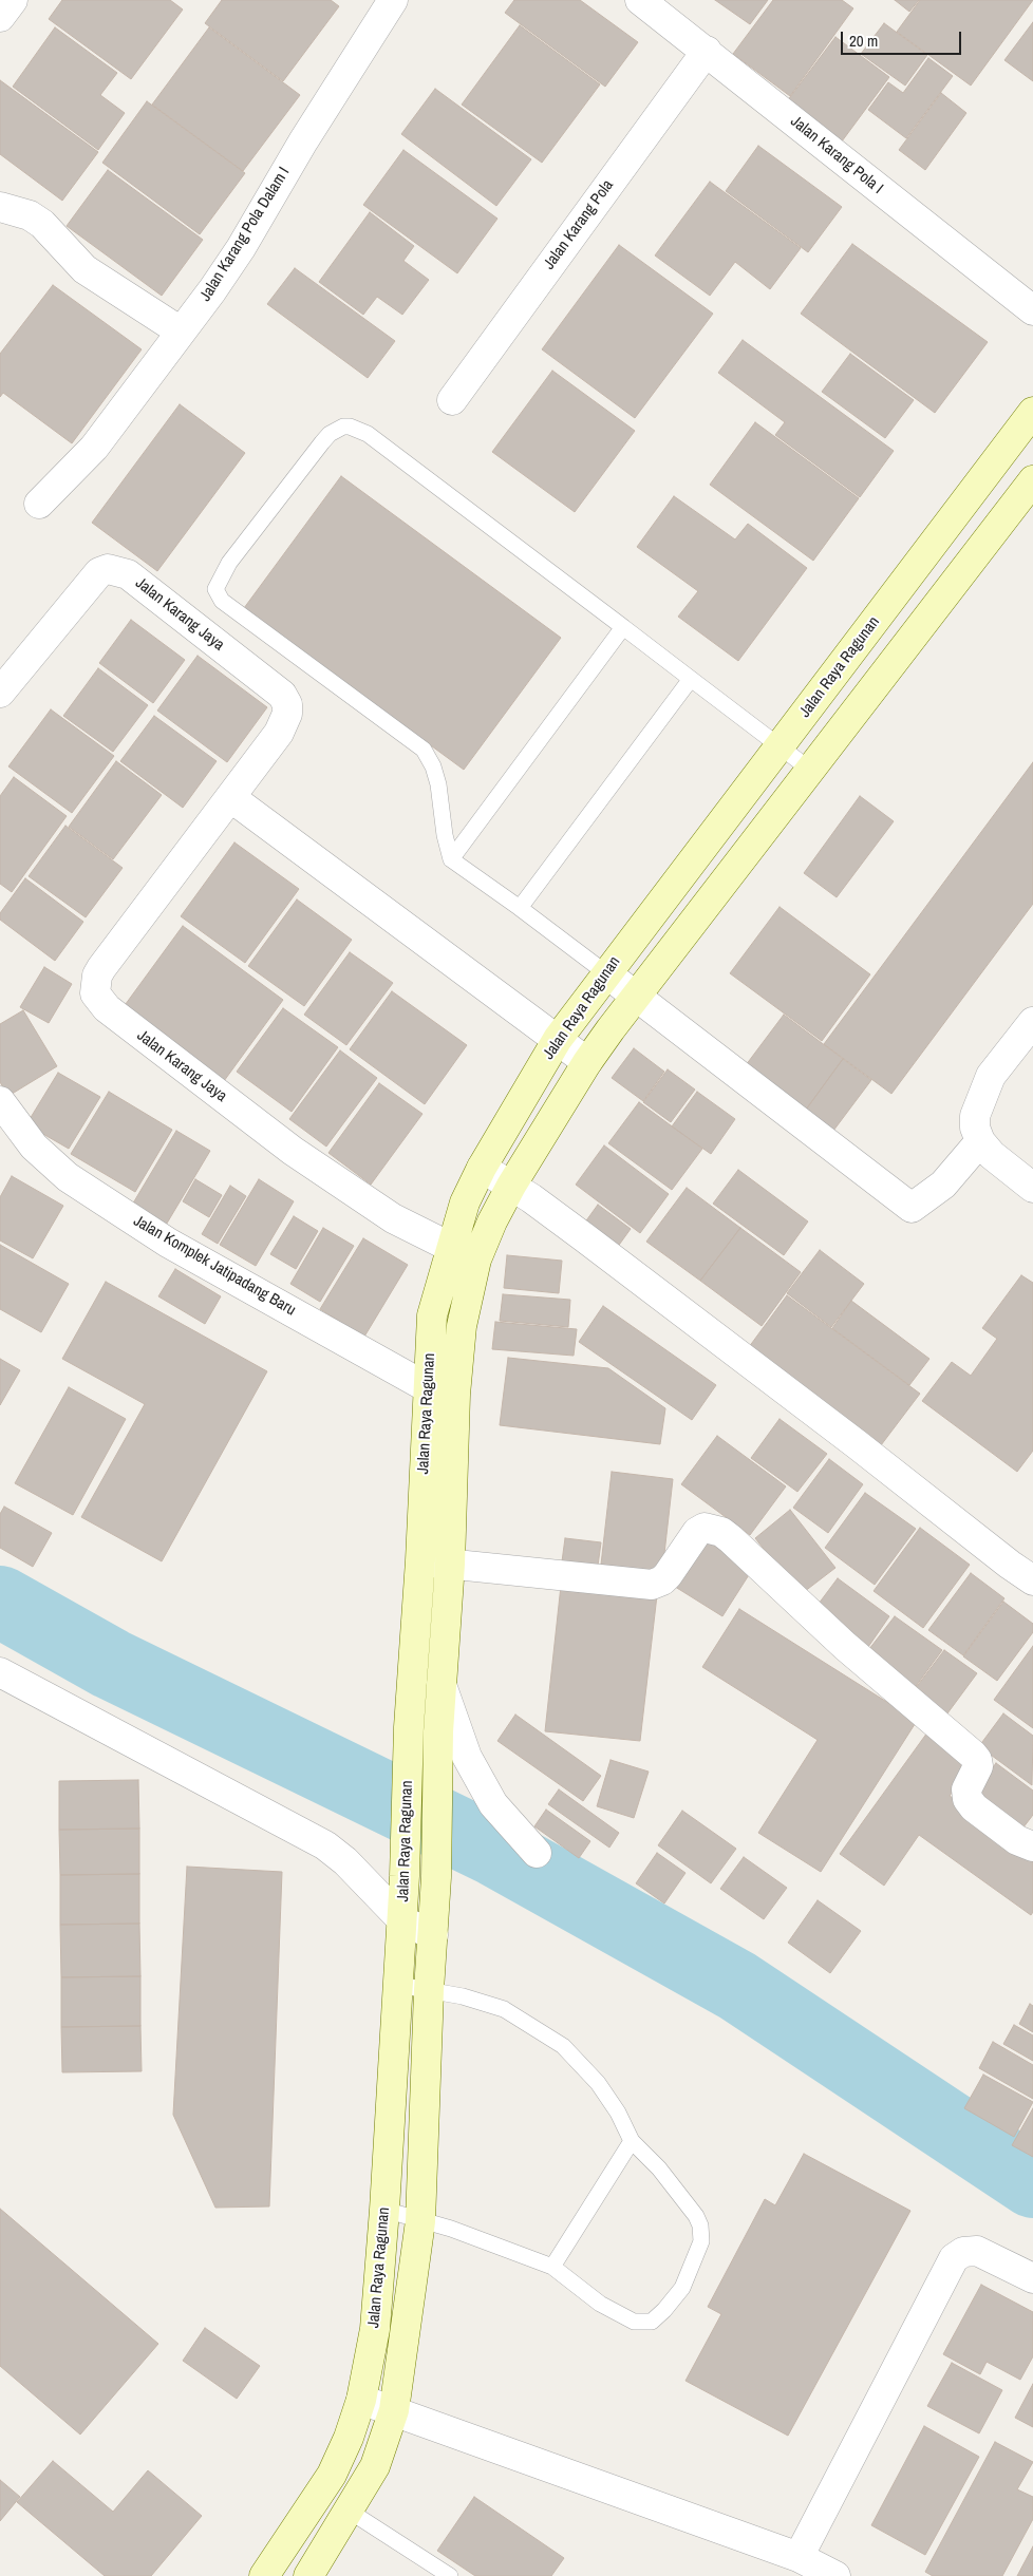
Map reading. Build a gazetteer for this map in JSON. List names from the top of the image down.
{
  "streets": {
    "main road": ["Jalan Raya Ragunan"],
    "street": [
      "Jalan Karang Pola I",
      "Jalan Karang Pola",
      "Jalan Karang Pola Dalam I",
      "Jalan Karang Jaya",
      "Jalan Komplek Jatipadang Baru"
    ]
  },
  "crossings": [
    ["Jalan Karang Pola I", "Jalan Karang Pola"],
    ["Jalan Karang Jaya", "Jalan Raya Ragunan"],
    ["Jalan Raya Ragunan", "Jalan Komplek Jatipadang Baru"]
  ],
  "scale_bar": "20 m"
}
